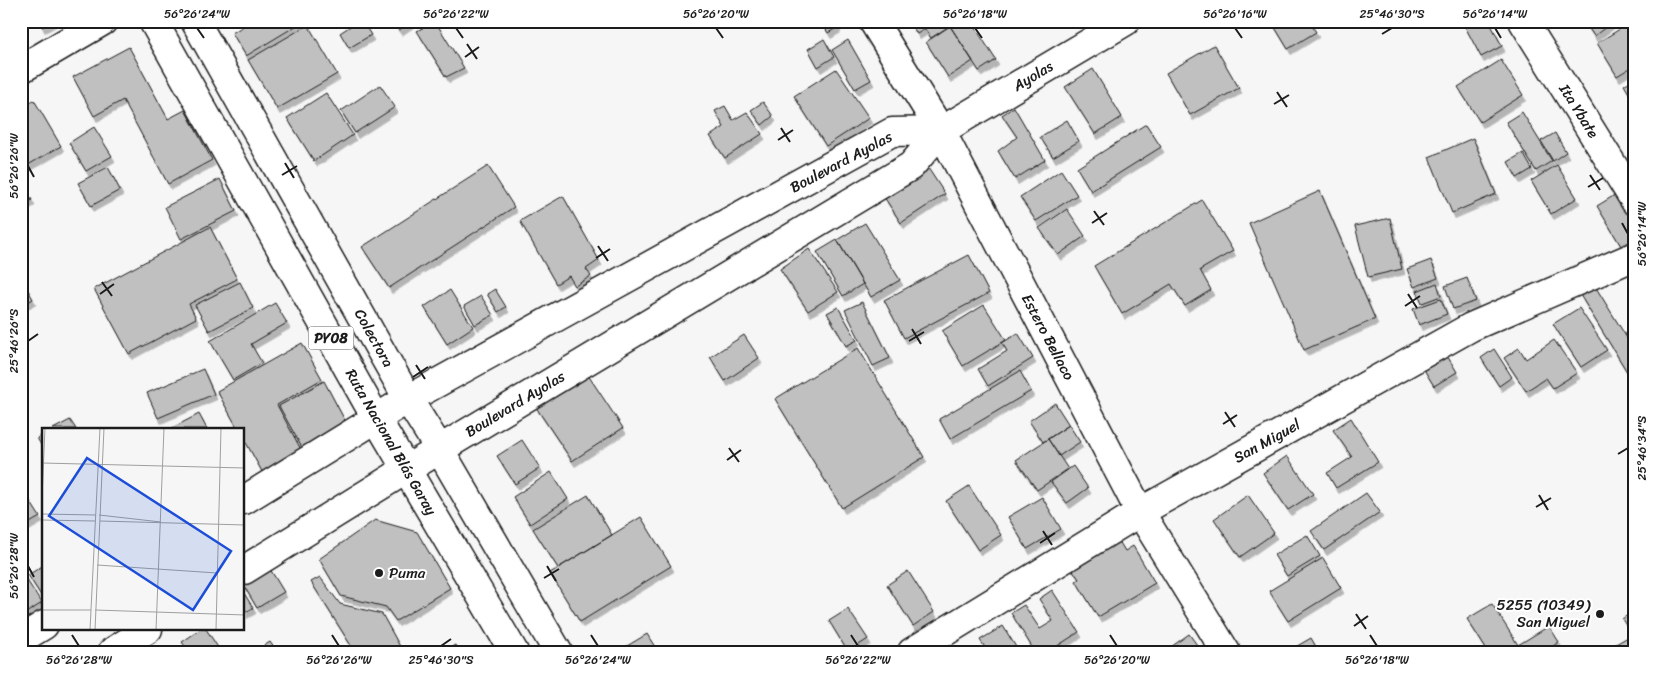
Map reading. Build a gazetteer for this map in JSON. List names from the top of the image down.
{
  "streets": {
    "main road": [
      "Ayolas",
      "Ita Ybate",
      "Boulevard Ayolas",
      "Estero Bellaco",
      "PY08",
      "Colectora",
      "San Miguel",
      "Ruta Nacional Blás Garay"
    ]
  },
  "crossings": [
    ["Ayolas", "Boulevard Ayolas"],
    ["Ayolas", "Estero Bellaco"],
    ["Boulevard Ayolas", "Estero Bellaco"],
    ["Boulevard Ayolas", "Colectora"],
    ["Boulevard Ayolas", "Ruta Nacional Blás Garay"],
    ["Estero Bellaco", "San Miguel"]
  ],
  "places": ["Puma", "5255 (10349) San Miguel"],
  "coordinates": [
    "56°26'24\"W",
    "56°26'22\"W",
    "56°26'20\"W",
    "56°26'18\"W",
    "56°26'16\"W",
    "25°46'30\"S",
    "56°26'14\"W",
    "56°26'26\"W",
    "25°46'26\"S",
    "25°46'34\"S",
    "56°26'28\"W"
  ]
}
